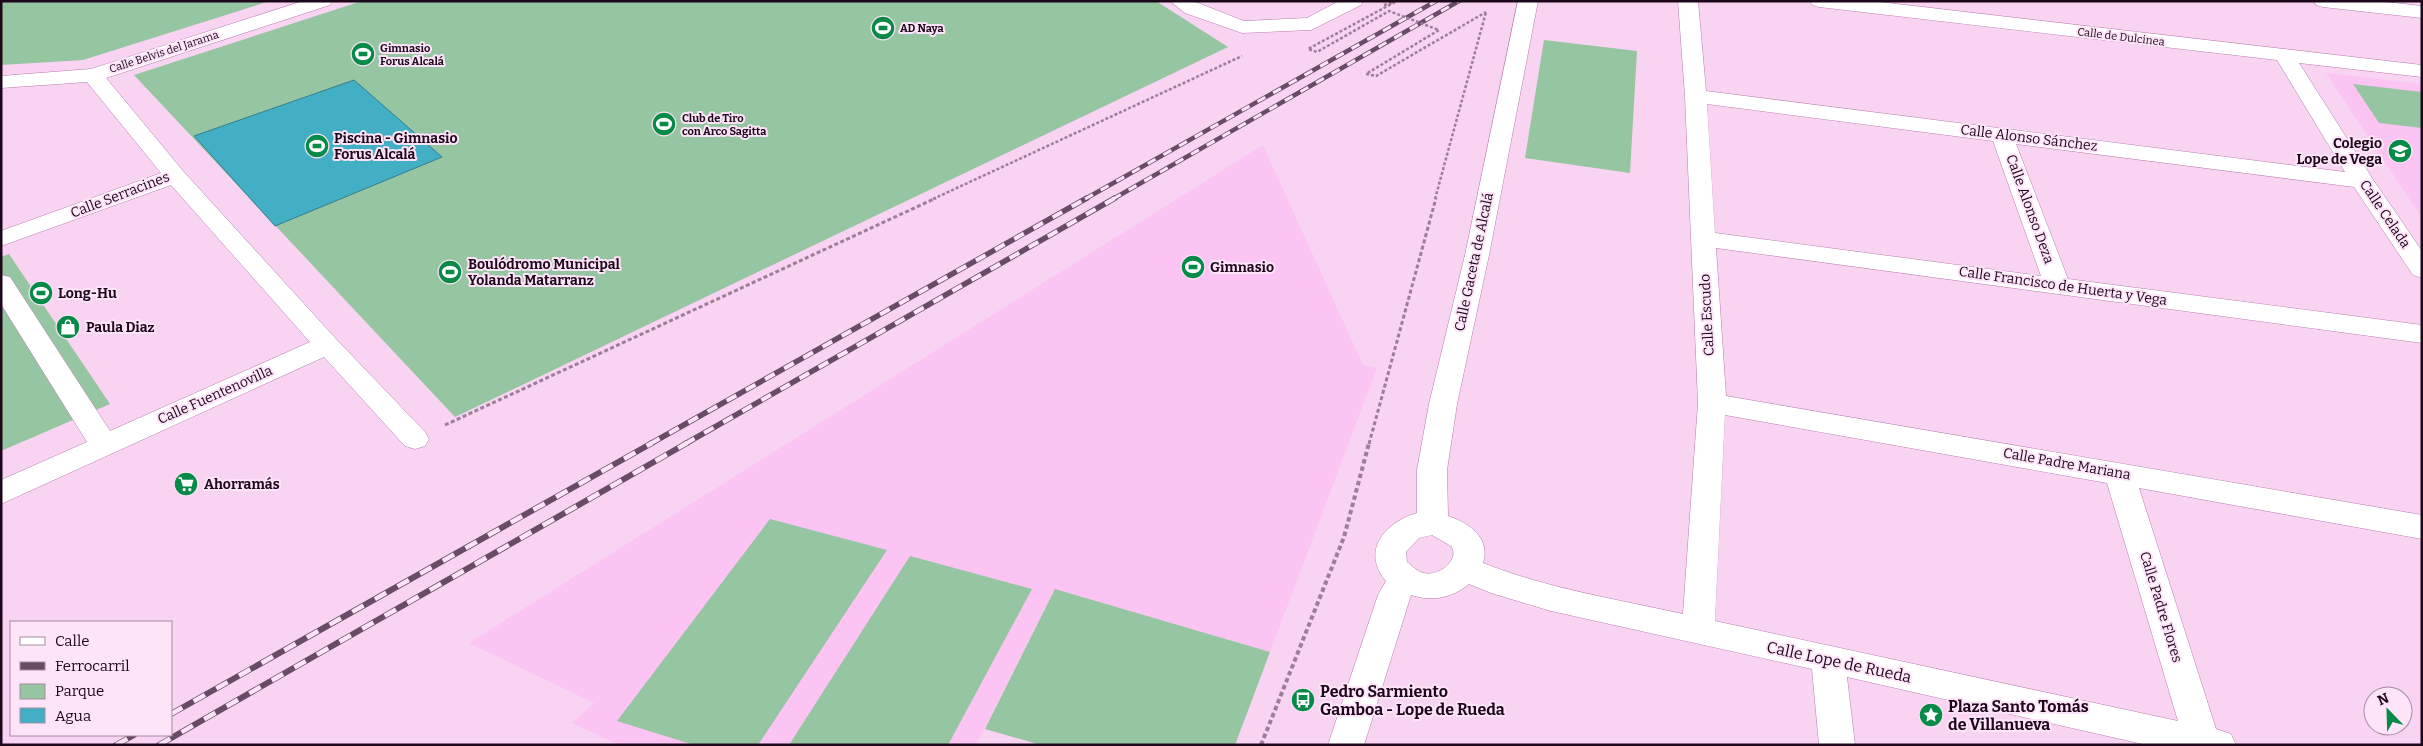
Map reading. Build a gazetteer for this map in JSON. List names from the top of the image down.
{
  "streets": {
    "street": [
      "Calle de Dulcinea",
      "Calle Belvis del Jarama",
      "Calle Alonso Sánchez",
      "Calle Serracines",
      "Calle Alonso Deza",
      "Calle Celada",
      "Calle Gaceta de Alcalá",
      "Calle Francisco de Huerta y Vega",
      "Calle Escudo",
      "Calle Fuentenovilla",
      "Calle Padre Mariana",
      "Calle Padre Flores",
      "Calle Lope de Rueda"
    ]
  },
  "crossings": [
    ["Calle de Dulcinea", "Calle Celada"],
    ["Calle Belvis del Jarama", "Calle Serracines"],
    ["Calle Alonso Sánchez", "Calle Alonso Deza"],
    ["Calle Alonso Sánchez", "Calle Celada"],
    ["Calle Alonso Sánchez", "Calle Escudo"],
    ["Calle Alonso Deza", "Calle Francisco de Huerta y Vega"],
    ["Calle Gaceta de Alcalá", "Calle Lope de Rueda"],
    ["Calle Francisco de Huerta y Vega", "Calle Escudo"],
    ["Calle Escudo", "Calle Padre Mariana"],
    ["Calle Escudo", "Calle Lope de Rueda"],
    ["Calle Padre Mariana", "Calle Padre Flores"],
    ["Calle Padre Flores", "Calle Lope de Rueda"]
  ],
  "places": {
    "sports": [
      "AD Naya",
      "Gimnasio Forus Alcalá",
      "Club de Tiro con Arco Sagitta",
      "Piscina - Gimnasio Forus Alcalá",
      "Gimnasio",
      "Boulódromo Municipal Yolanda Matarranz",
      "Long-Hu"
    ],
    "school or university": ["Colegio Lope de Vega"],
    "shop": ["Paula Diaz"],
    "supermarket": ["Ahorramás"],
    "bus stop": ["Pedro Sarmiento Gamboa - Lope de Rueda"],
    "place": ["Plaza Santo Tomás de Villanueva"]
  },
  "legend": [
    "Calle",
    "Ferrocarril",
    "Parque",
    "Agua"
  ],
  "north": "top left"
}
